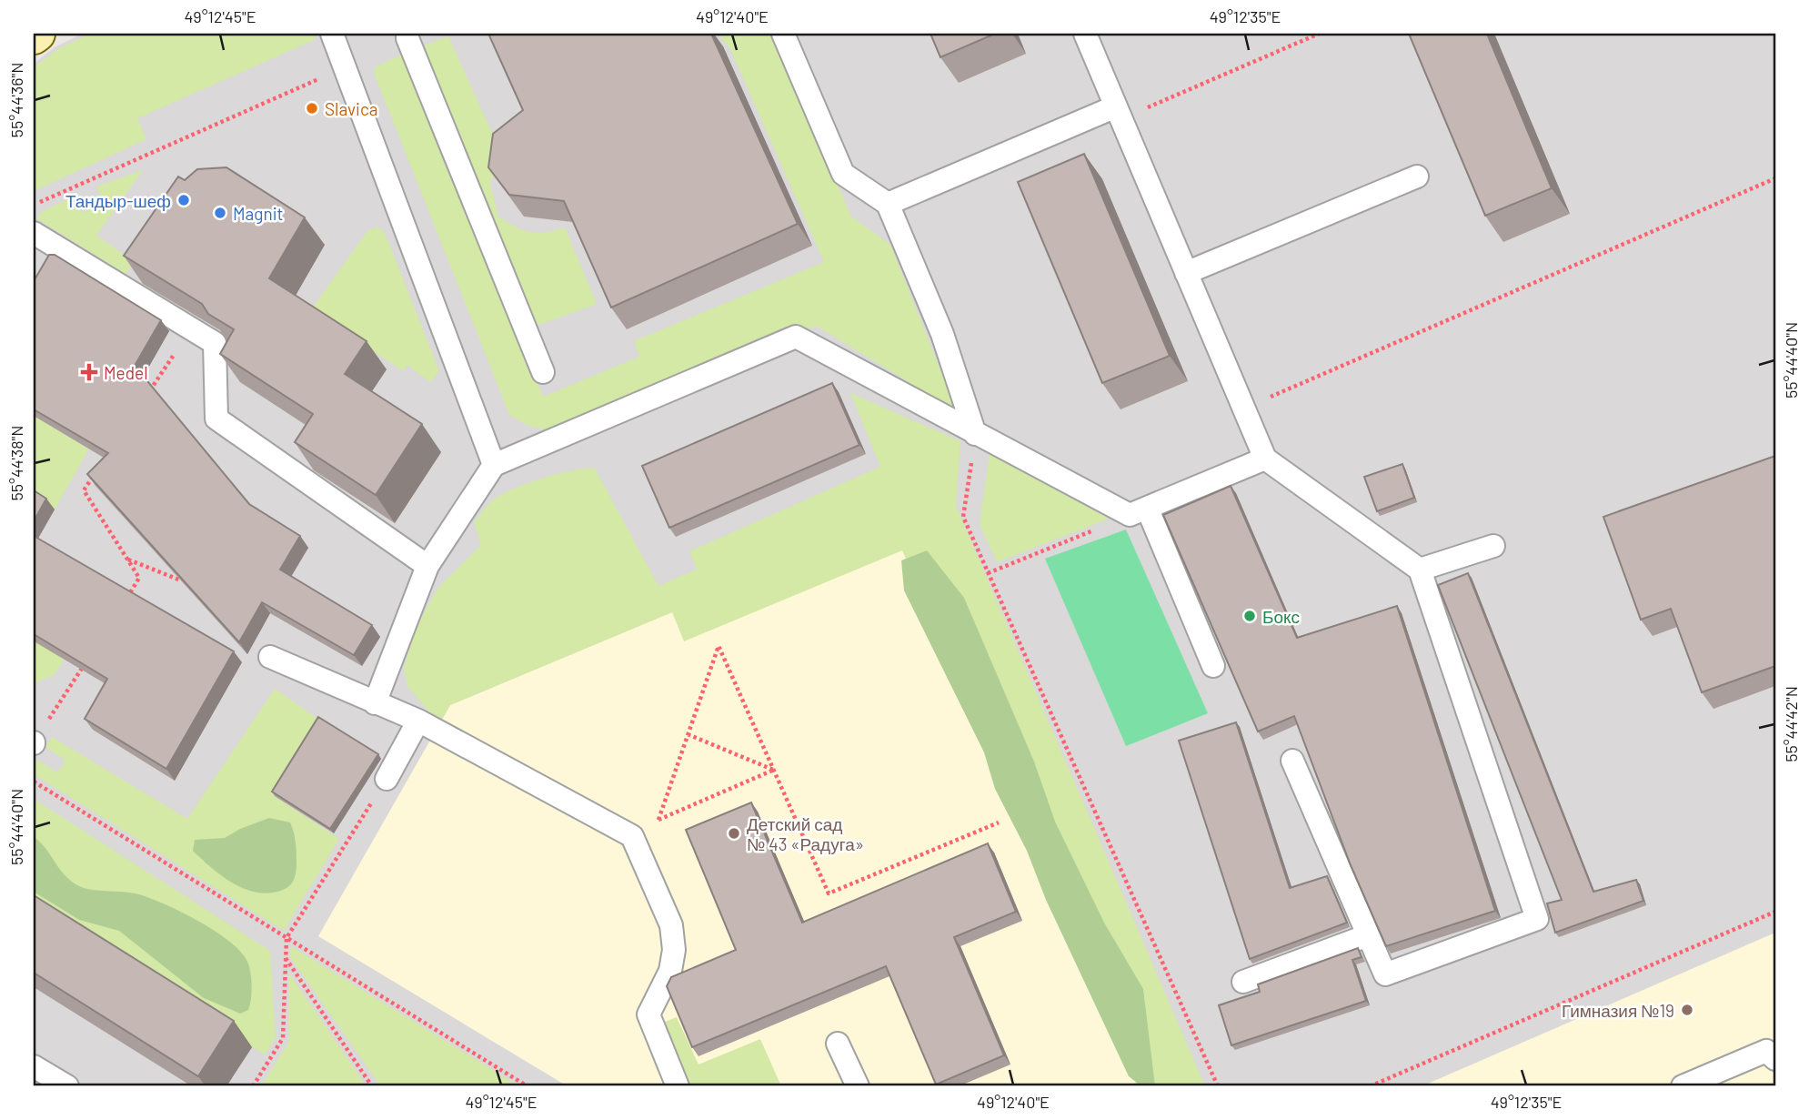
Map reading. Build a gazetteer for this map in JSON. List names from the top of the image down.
{
  "places": {
    "other": [
      "Slavica",
      "Тандыр-шеф",
      "Magnit",
      "Бокс",
      "Детский сад № 43 «Радуга»",
      "Гимназия №19"
    ],
    "health": ["Medel"]
  },
  "coordinates": [
    "49°12'45\"E",
    "49°12'40\"E",
    "49°12'35\"E",
    "55°44'36\"N",
    "55°44'40\"N",
    "55°44'38\"N",
    "55°44'42\"N"
  ]
}
